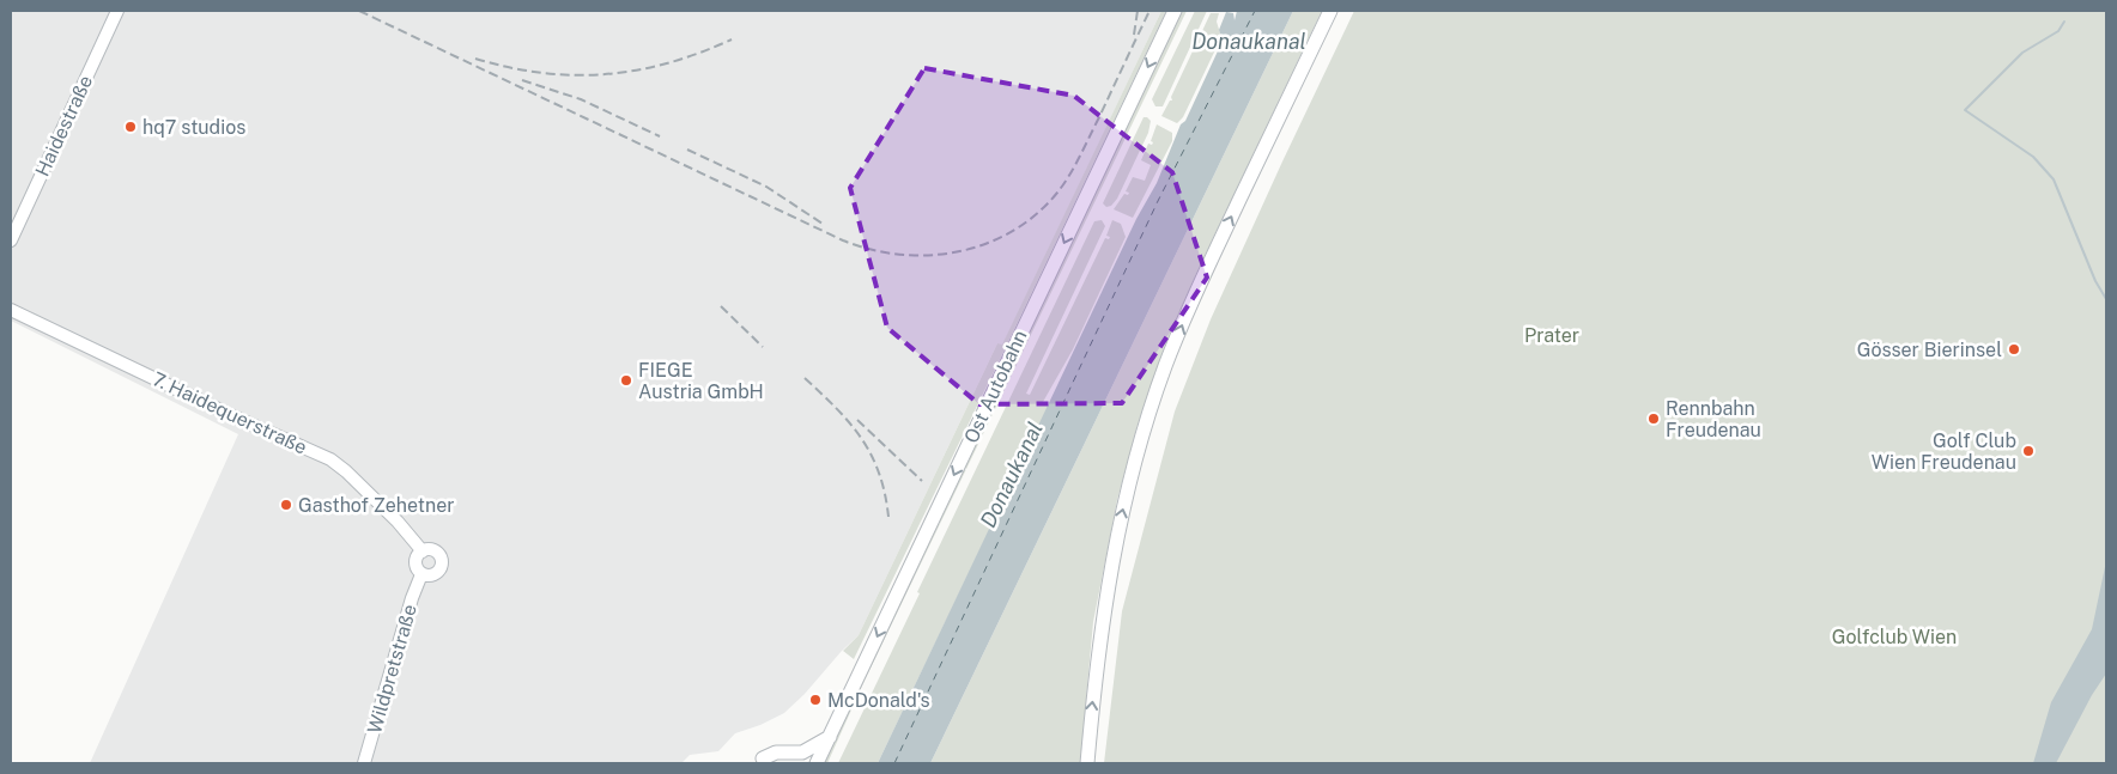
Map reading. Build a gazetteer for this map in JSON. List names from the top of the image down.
{
  "streets": {
    "highway": ["Ost Autobahn"],
    "main road": ["Haidestraße", "7. Haidequerstraße", "Wildpretstraße"]
  },
  "crossings": [
    ["7. Haidequerstraße", "Wildpretstraße"]
  ],
  "one_way": ["Ost Autobahn"],
  "water": ["Donaukanal"],
  "parks": ["Prater", "Golfclub Wien"],
  "places": [
    "hq7 studios",
    "Gösser Bierinsel",
    "FIEGE Austria GmbH",
    "Rennbahn Freudenau",
    "Golf Club Wien Freudenau",
    "Gasthof Zehetner",
    "McDonald's"
  ]
}
